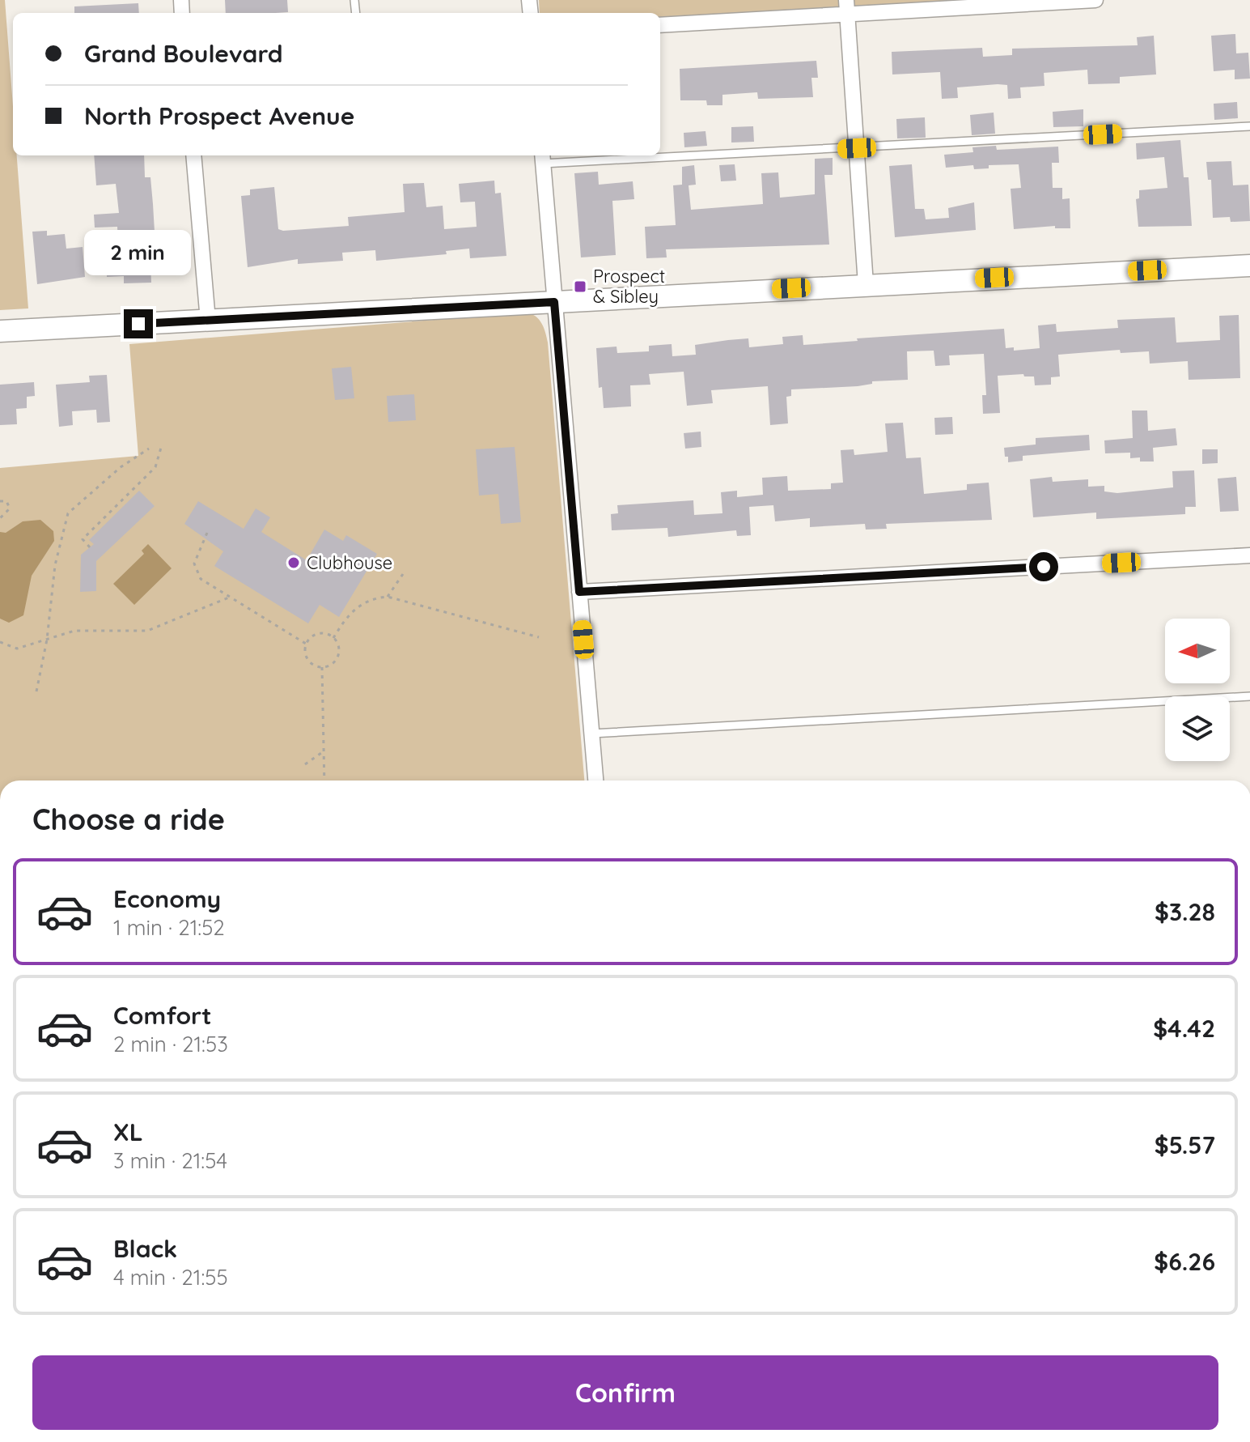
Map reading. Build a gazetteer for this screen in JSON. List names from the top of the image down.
{
  "places": {
    "transit": ["Prospect & Sibley"],
    "other": ["Clubhouse"]
  },
  "north": "left",
  "page": {
    "banner": ["Grand Boulevard", "North Prospect Avenue"],
    "bubble": "2 min",
    "heading": "Choose a ride",
    "list": [
      {
        "name": "Economy",
        "note": "1 min · 21:52",
        "value": "$3.28"
      },
      {
        "name": "Comfort",
        "note": "2 min · 21:53",
        "value": "$4.42"
      },
      {
        "name": "XL",
        "note": "3 min · 21:54",
        "value": "$5.57"
      },
      {
        "name": "Black",
        "note": "4 min · 21:55",
        "value": "$6.26"
      }
    ],
    "buttons": "Confirm"
  }
}
